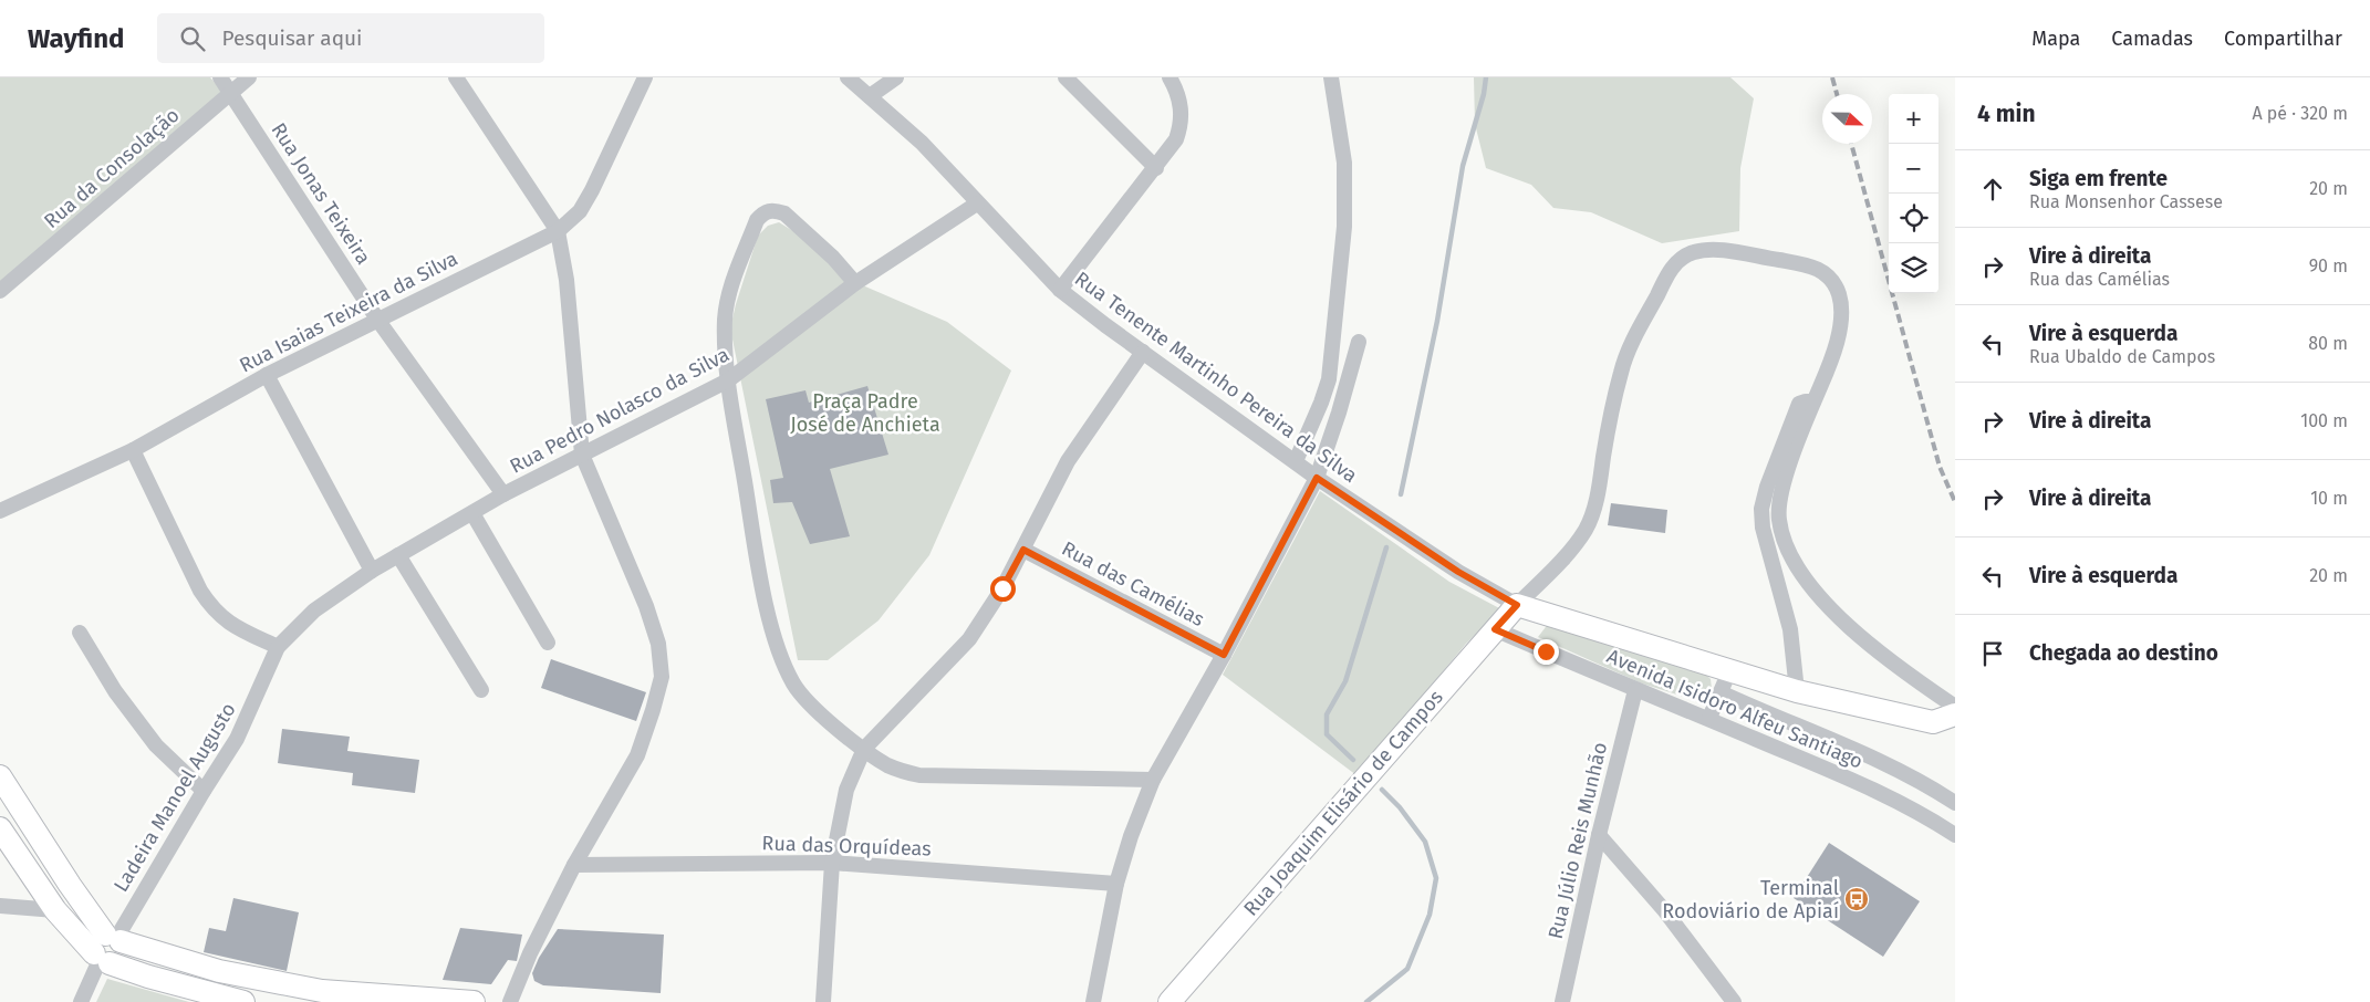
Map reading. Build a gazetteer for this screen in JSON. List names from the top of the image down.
{
  "streets": {
    "main road": ["Rua Joaquim Elisário de Campos"],
    "street": [
      "Rua da Consolação",
      "Rua Jonas Teixeira",
      "Rua Isaias Teixeira da Silva",
      "Rua Tenente Martinho Pereira da Silva",
      "Rua Pedro Nolasco da Silva",
      "Rua das Camélias",
      "Avenida Isidoro Alfeu Santiago",
      "Ladeira Manoel Augusto",
      "Rua Júlio Reis Munhão",
      "Rua das Orquídeas"
    ]
  },
  "crossings": [
    ["Rua da Consolação", "Rua Jonas Teixeira"],
    ["Rua Jonas Teixeira", "Rua Isaias Teixeira da Silva"],
    ["Rua Jonas Teixeira", "Rua Pedro Nolasco da Silva"],
    ["Rua Tenente Martinho Pereira da Silva", "Rua Pedro Nolasco da Silva"],
    ["Rua Tenente Martinho Pereira da Silva", "Rua Joaquim Elisário de Campos"],
    ["Rua Pedro Nolasco da Silva", "Ladeira Manoel Augusto"],
    ["Avenida Isidoro Alfeu Santiago", "Rua Joaquim Elisário de Campos"],
    ["Avenida Isidoro Alfeu Santiago", "Rua Júlio Reis Munhão"]
  ],
  "parks": ["Praça Padre José de Anchieta"],
  "places": {
    "bus stop": ["Terminal Rodoviário de Apiaí"]
  },
  "north": "right",
  "page": {
    "header": "Wayfind",
    "search": "Pesquisar aqui",
    "nav": ["Mapa", "Camadas", "Compartilhar"],
    "heading": ["4 min", "A pé · 320 m"],
    "map_buttons": ["+", "−"],
    "list": [
      ["Siga em frente", "Rua Monsenhor Cassese", "20 m"],
      ["Vire à direita", "Rua das Camélias", "90 m"],
      ["Vire à esquerda", "Rua Ubaldo de Campos", "80 m"],
      ["Vire à direita", "100 m"],
      ["Vire à direita", "10 m"],
      ["Vire à esquerda", "20 m"],
      "Chegada ao destino"
    ]
  }
}
